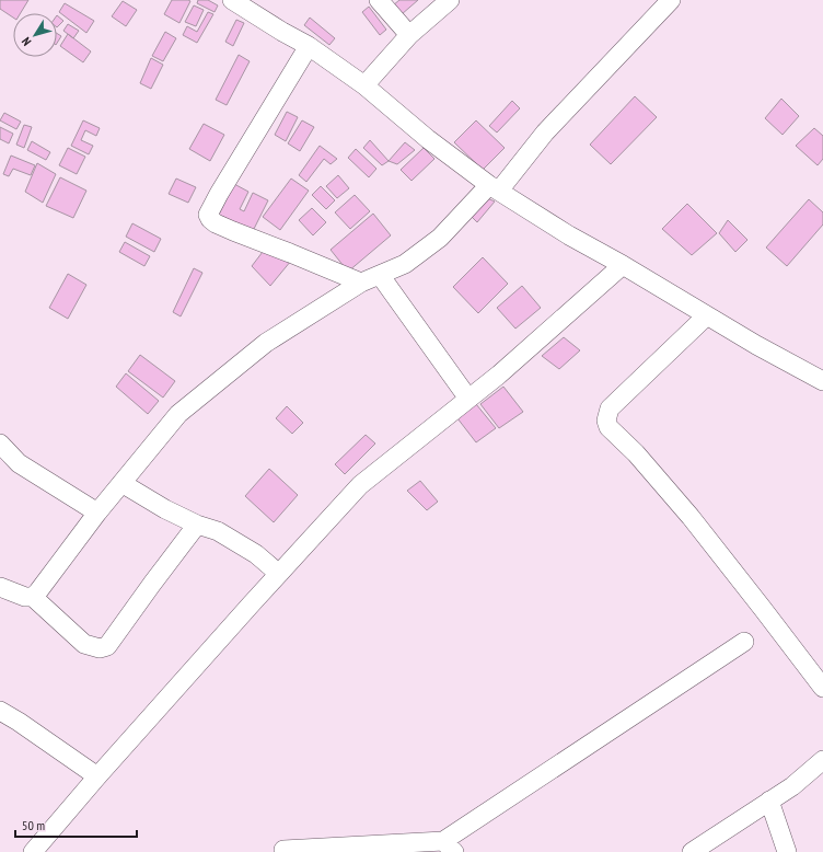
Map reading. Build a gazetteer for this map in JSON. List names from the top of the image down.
{
  "scale_bar": "50 m",
  "north": "bottom left"
}
